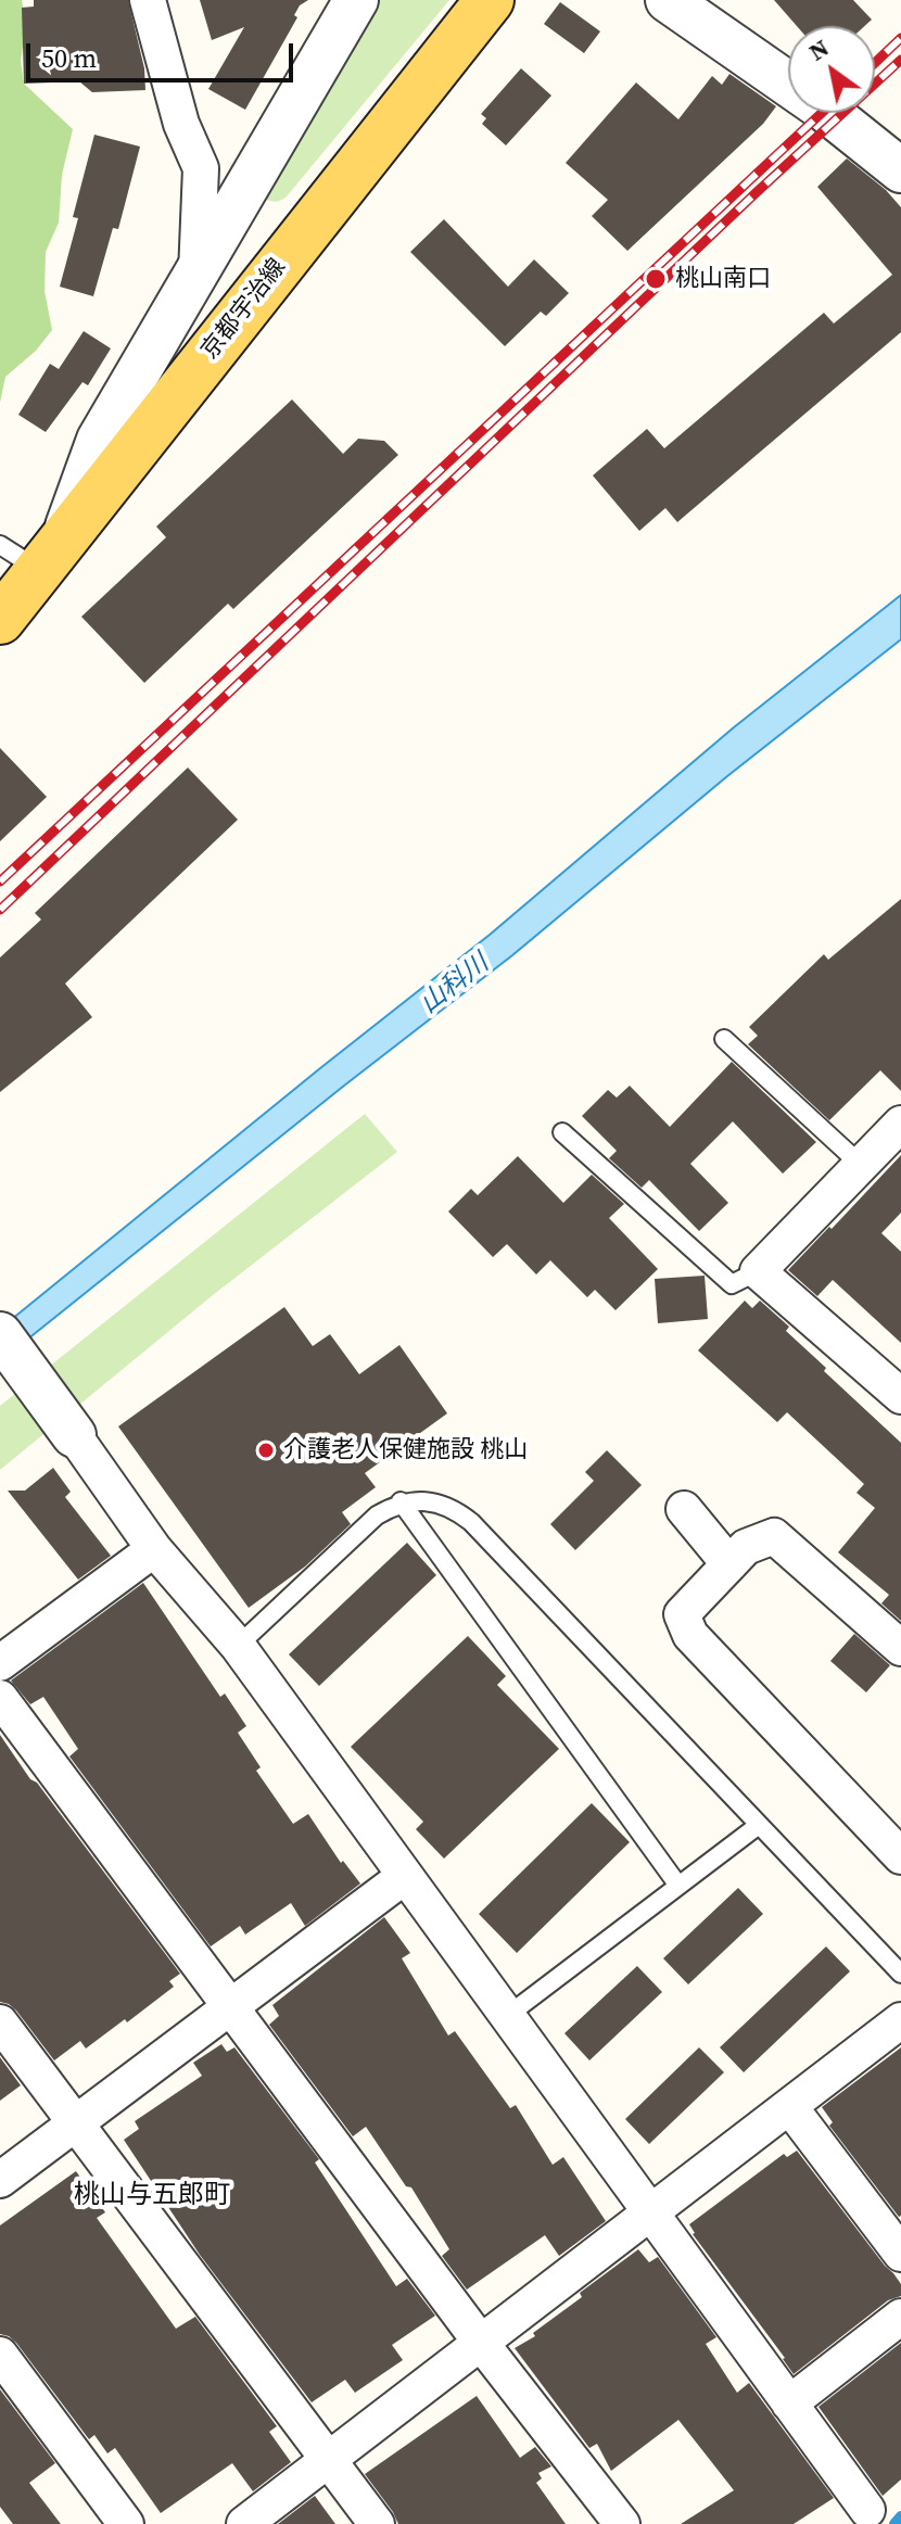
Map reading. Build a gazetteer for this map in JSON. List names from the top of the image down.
{
  "streets": {
    "main road": ["京都宇治線"]
  },
  "districts": ["桃山与五郎町"],
  "water": ["山科川"],
  "places": ["桃山南口", "介護老人保健施設 桃山"],
  "scale_bar": "50 m",
  "north": "top left"
}
